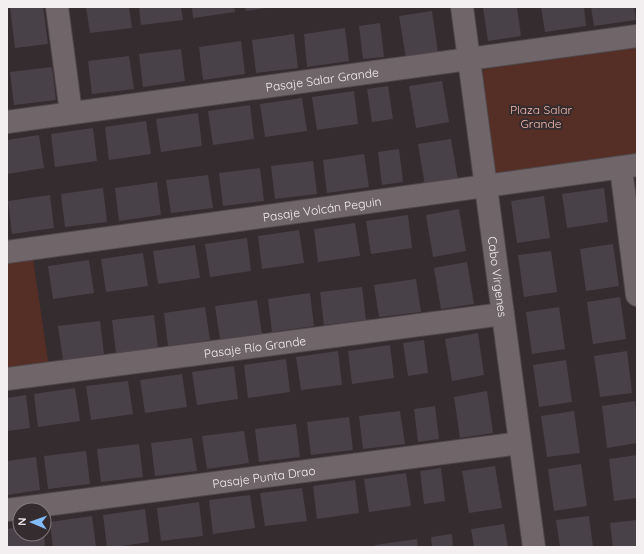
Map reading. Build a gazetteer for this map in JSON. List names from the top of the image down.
{
  "streets": {
    "street": [
      "Pasaje Salar Grande",
      "Pasaje Volcán Peguin",
      "Cabo Vírgenes",
      "Pasaje Río Grande",
      "Pasaje Punta Drao"
    ]
  },
  "crossings": [
    ["Pasaje Salar Grande", "Cabo Vírgenes"],
    ["Pasaje Volcán Peguin", "Cabo Vírgenes"],
    ["Cabo Vírgenes", "Pasaje Río Grande"],
    ["Cabo Vírgenes", "Pasaje Punta Drao"]
  ],
  "parks": ["Plaza Salar Grande"],
  "north": "left"
}
